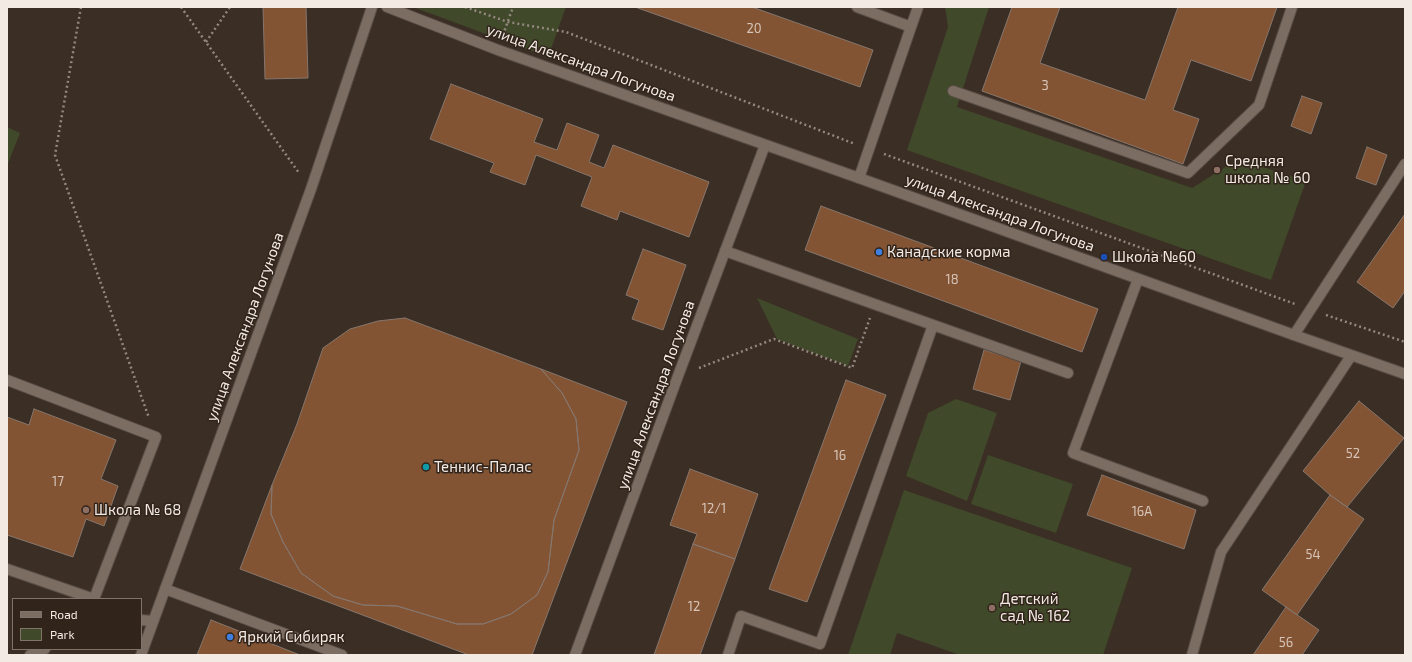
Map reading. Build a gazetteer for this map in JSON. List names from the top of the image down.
{
  "streets": {
    "street": ["улица Александра Логунова"]
  },
  "places": [
    "Средняя школа № 60",
    "Канадские корма",
    "Школа №60",
    "Теннис-Палас",
    "Школа № 68",
    "Детский сад № 162",
    "Яркий Сибиряк"
  ],
  "house_numbers": [
    "20",
    "3",
    "18",
    "52",
    "16",
    "17",
    "12/1",
    "16А",
    "54",
    "12",
    "56"
  ],
  "legend": ["Road", "Park"]
}
